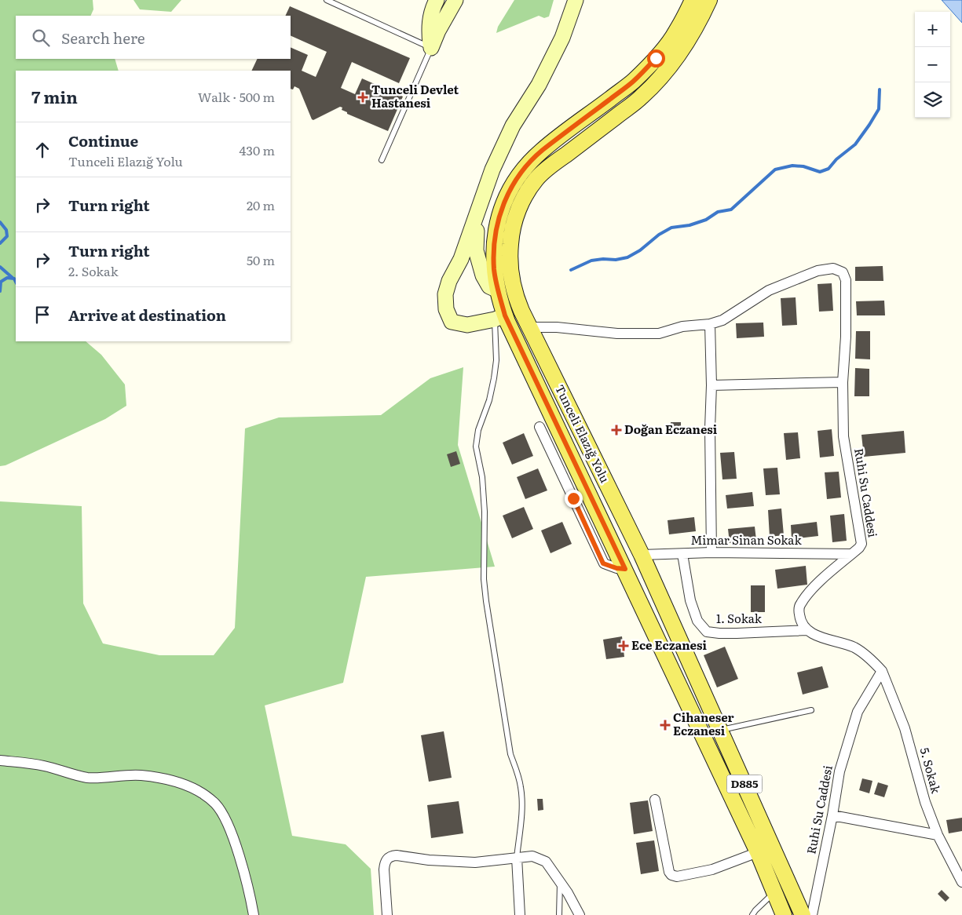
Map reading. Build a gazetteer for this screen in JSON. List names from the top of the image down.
{
  "streets": {
    "main road": ["Tunceli Elazığ Yolu", "D885"],
    "street": [
      "Ruhi Su Caddesi",
      "Mimar Sinan Sokak",
      "1. Sokak",
      "5. Sokak"
    ]
  },
  "crossings": [
    ["Tunceli Elazığ Yolu", "Ruhi Su Caddesi"],
    ["Tunceli Elazığ Yolu", "Mimar Sinan Sokak"],
    ["Ruhi Su Caddesi", "Mimar Sinan Sokak"],
    ["Ruhi Su Caddesi", "1. Sokak"],
    ["Ruhi Su Caddesi", "5. Sokak"],
    ["Mimar Sinan Sokak", "1. Sokak"]
  ],
  "places": {
    "health": [
      "Tunceli Devlet Hastanesi",
      "Doğan Eczanesi",
      "Ece Eczanesi",
      "Cihaneser Eczanesi"
    ]
  },
  "page": {
    "map_buttons": ["+", "−"],
    "search": "Search here",
    "heading": ["7 min", "Walk · 500 m"],
    "list": [
      ["Continue", "Tunceli Elazığ Yolu", "430 m"],
      ["Turn right", "20 m"],
      ["Turn right", "2. Sokak", "50 m"],
      "Arrive at destination"
    ]
  }
}
